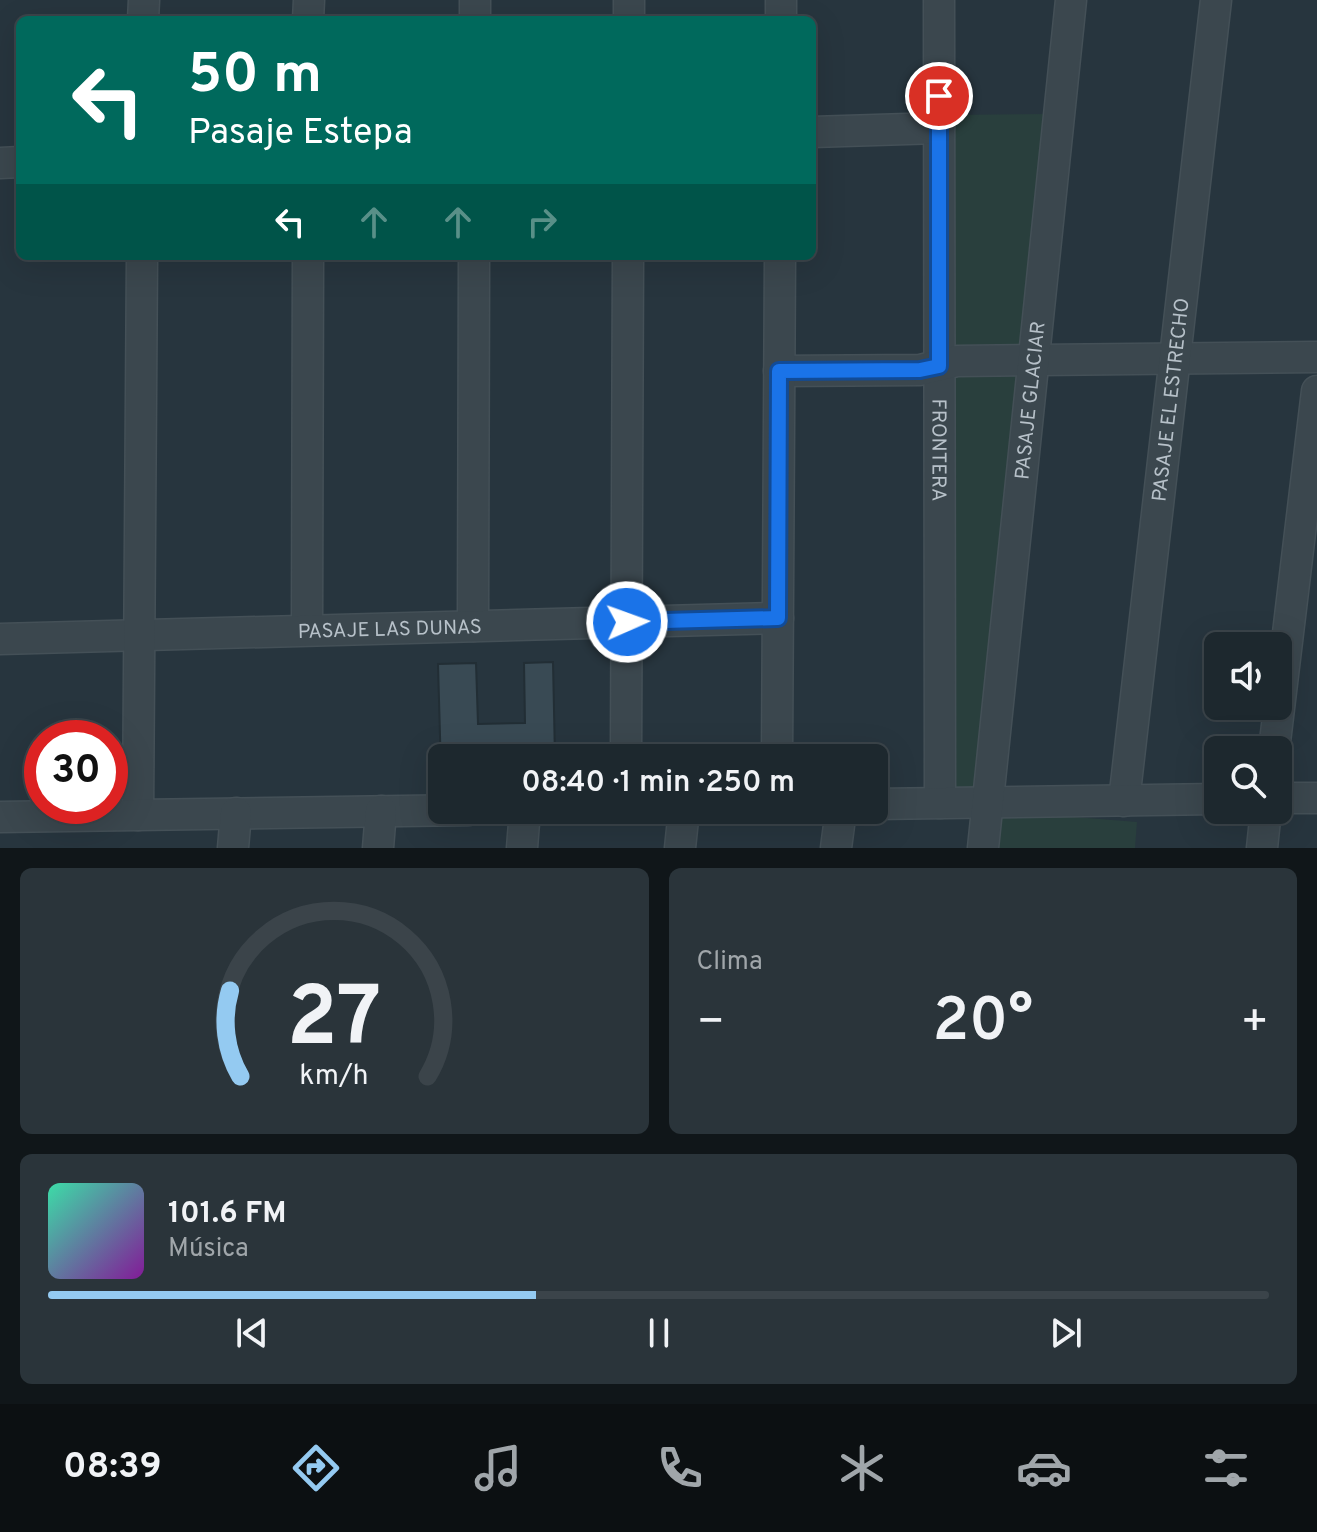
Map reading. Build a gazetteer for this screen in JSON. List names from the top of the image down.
{
  "streets": {
    "street": [
      "PASAJE EL ESTRECHO",
      "PASAJE GLACIAR",
      "FRONTERA",
      "PASAJE LAS DUNAS"
    ]
  },
  "page": {
    "turn": ["50 m", "Pasaje Estepa"],
    "limit": "30",
    "trip": "08:40 · 1 min · 250 m",
    "tile": "Clima",
    "heat": ["−", "20°", "+"],
    "song": ["101.6 FM", "Música"],
    "tabs": "08:39",
    "gauge": ["27", "km/h"]
  }
}
